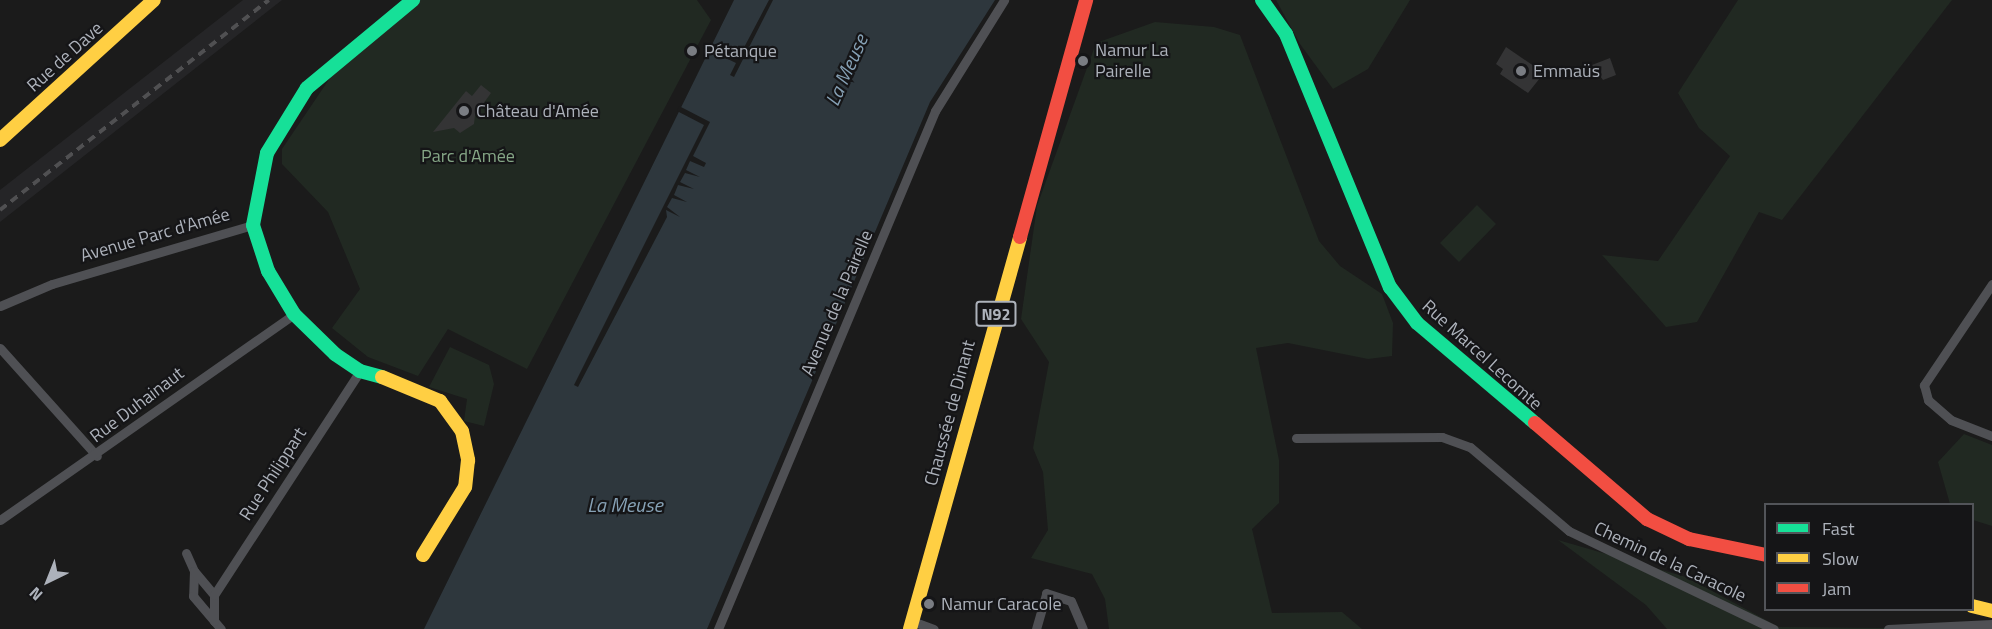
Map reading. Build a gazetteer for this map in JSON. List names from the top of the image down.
{
  "streets": {
    "street": [
      "Rue de Dave",
      "Avenue Parc d'Amée",
      "Avenue de la Pairelle",
      "N92",
      "Rue Marcel Lecomte",
      "Rue Duhainaut",
      "Chaussée de Dinant",
      "Rue Philippart",
      "Chemin de la Caracole"
    ]
  },
  "water": ["La Meuse"],
  "parks": ["Parc d'Amée"],
  "places": [
    "Pétanque",
    "Namur La Pairelle",
    "Emmaüs",
    "Château d'Amée",
    "Namur Caracole"
  ],
  "legend": ["Fast", "Slow", "Jam"],
  "north": "bottom left"
}
